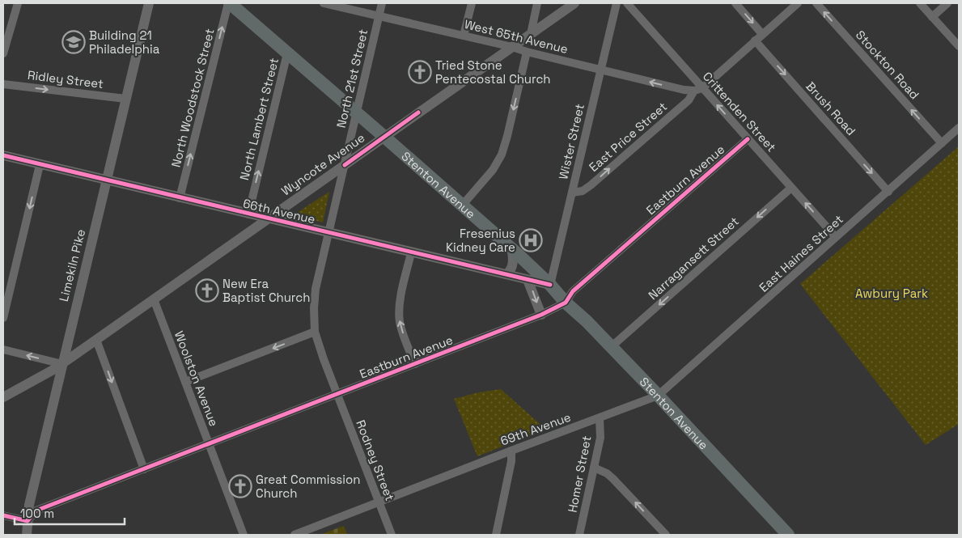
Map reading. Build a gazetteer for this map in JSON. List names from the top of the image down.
{
  "streets": {
    "main road": ["Stenton Avenue"],
    "street": [
      "West 65th Avenue",
      "Stockton Road",
      "North 21st Street",
      "Ridley Street",
      "North Woodstock Street",
      "Brush Road",
      "Crittenden Street",
      "North Lambert Street",
      "East Price Street",
      "Wister Street",
      "Wyncote Avenue",
      "Eastburn Avenue",
      "66th Avenue",
      "East Haines Street",
      "Narragansett Street",
      "Limekiln Pike",
      "Woolston Avenue",
      "69th Avenue",
      "Rodney Street",
      "Homer Street"
    ]
  },
  "crossings": [
    ["West 65th Avenue", "North 21st Street"],
    ["West 65th Avenue", "Crittenden Street"],
    ["West 65th Avenue", "East Price Street"],
    ["West 65th Avenue", "Wister Street"],
    ["West 65th Avenue", "Wyncote Avenue"],
    ["Stockton Road", "East Haines Street"],
    ["North 21st Street", "Wyncote Avenue"],
    ["North 21st Street", "Eastburn Avenue"],
    ["North 21st Street", "Stenton Avenue"],
    ["North 21st Street", "66th Avenue"],
    ["North 21st Street", "Rodney Street"],
    ["Ridley Street", "Limekiln Pike"],
    ["North Woodstock Street", "Stenton Avenue"],
    ["North Woodstock Street", "66th Avenue"],
    ["Brush Road", "East Price Street"],
    ["Brush Road", "East Haines Street"],
    ["Crittenden Street", "East Price Street"],
    ["Crittenden Street", "Eastburn Avenue"],
    ["Crittenden Street", "East Haines Street"],
    ["Crittenden Street", "Narragansett Street"],
    ["North Lambert Street", "Stenton Avenue"],
    ["North Lambert Street", "66th Avenue"],
    ["East Price Street", "Wister Street"],
    ["Wister Street", "Stenton Avenue"],
    ["Wister Street", "66th Avenue"],
    ["Wyncote Avenue", "Stenton Avenue"],
    ["Wyncote Avenue", "66th Avenue"],
    ["Wyncote Avenue", "Limekiln Pike"],
    ["Wyncote Avenue", "Woolston Avenue"],
    ["Eastburn Avenue", "Stenton Avenue"],
    ["Eastburn Avenue", "Limekiln Pike"],
    ["Eastburn Avenue", "Woolston Avenue"],
    ["Eastburn Avenue", "Rodney Street"],
    ["Stenton Avenue", "66th Avenue"],
    ["Stenton Avenue", "East Haines Street"],
    ["Stenton Avenue", "Narragansett Street"],
    ["Stenton Avenue", "69th Avenue"],
    ["66th Avenue", "Limekiln Pike"],
    ["East Haines Street", "69th Avenue"],
    ["69th Avenue", "Rodney Street"],
    ["69th Avenue", "Homer Street"]
  ],
  "one_way": [
    "Stockton Road",
    "Ridley Street",
    "North Woodstock Street",
    "Brush Road",
    "Crittenden Street",
    "North Lambert Street",
    "East Price Street",
    "Narragansett Street"
  ],
  "parks": ["Awbury Park"],
  "places": {
    "school or university": ["Building 21 Philadelphia"],
    "church": ["Tried Stone Pentecostal Church", "New Era Baptist Church", "Great Commission Church"],
    "hospital": ["Fresenius Kidney Care"]
  },
  "scale_bar": "100 m"
}
